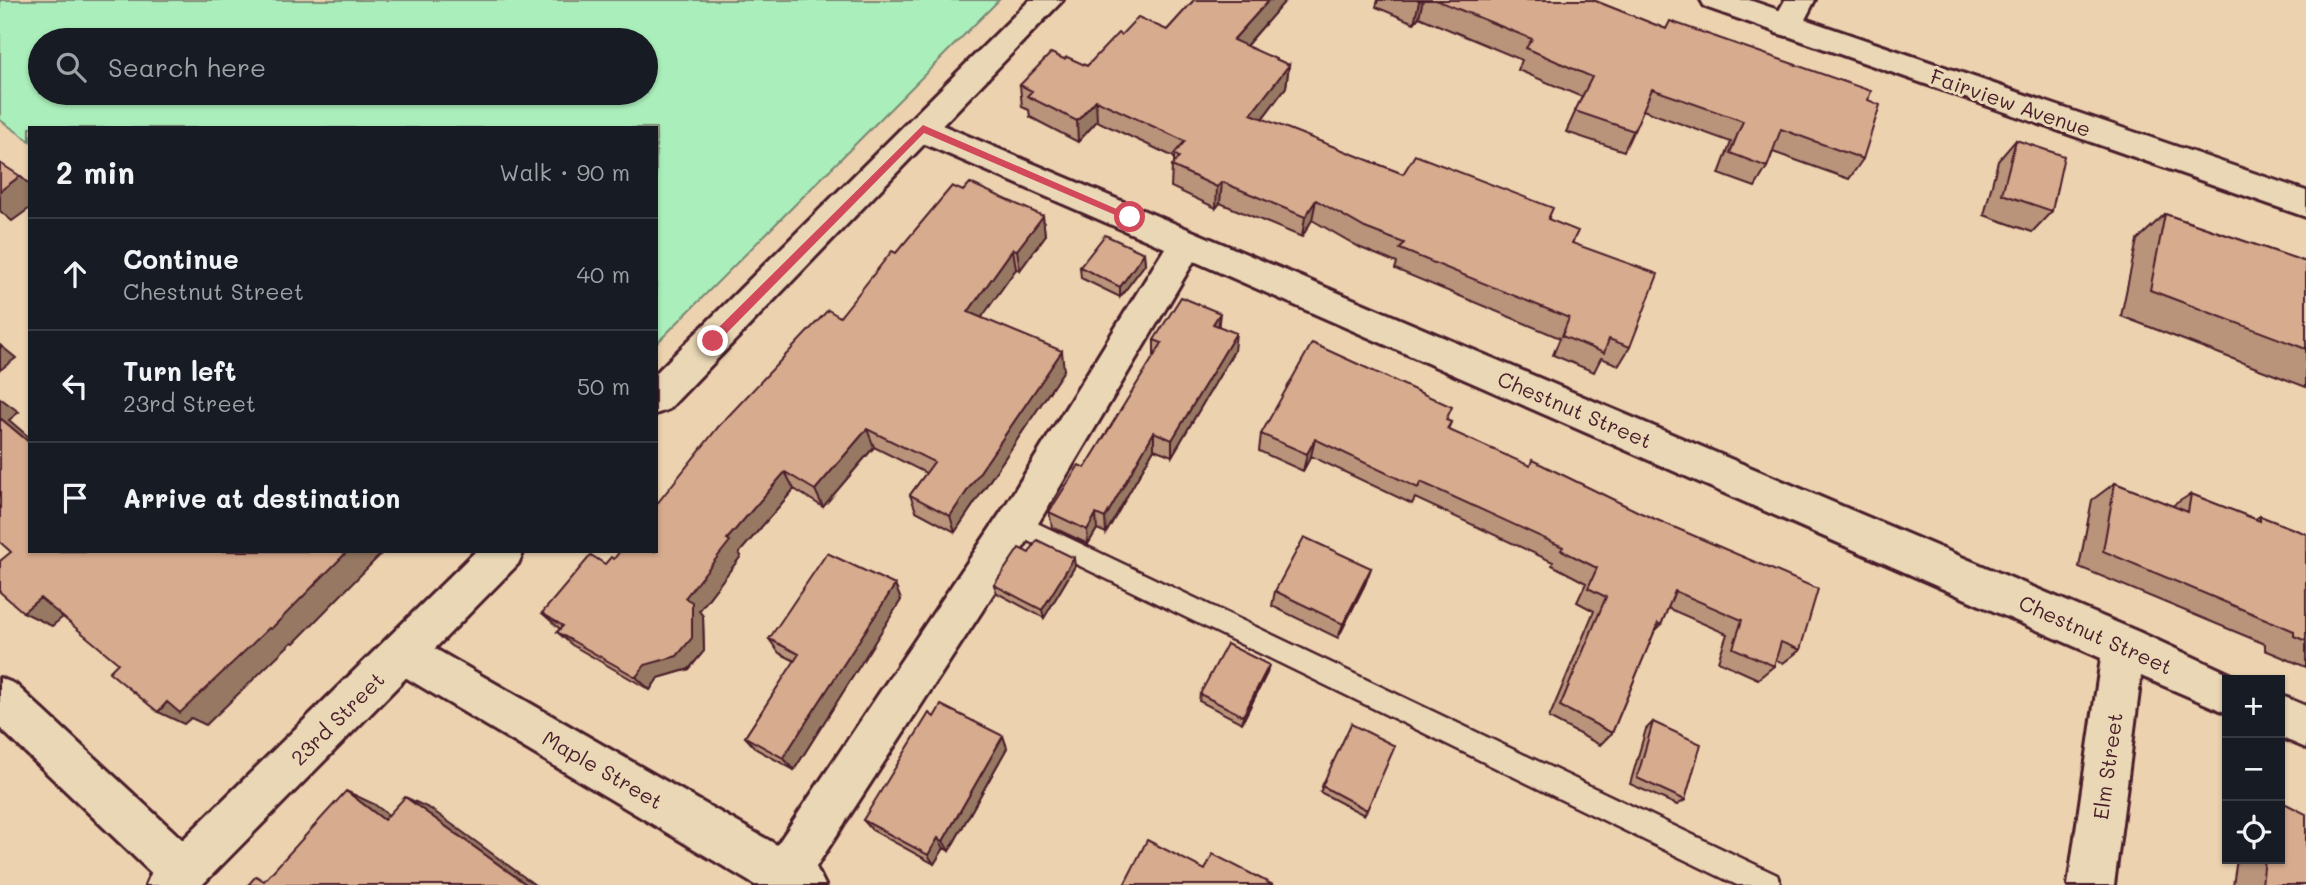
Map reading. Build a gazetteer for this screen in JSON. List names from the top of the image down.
{
  "streets": {
    "street": [
      "Fairview Avenue",
      "Chestnut Street",
      "23rd Street",
      "Elm Street",
      "Maple Street"
    ]
  },
  "crossings": [
    ["Chestnut Street", "Elm Street"],
    ["23rd Street", "Maple Street"]
  ],
  "page": {
    "search": "Search here",
    "heading": ["2 min", "Walk · 90 m"],
    "list": [
      ["Continue", "Chestnut Street", "40 m"],
      ["Turn left", "23rd Street", "50 m"],
      "Arrive at destination"
    ],
    "map_buttons": ["+", "−"]
  }
}
